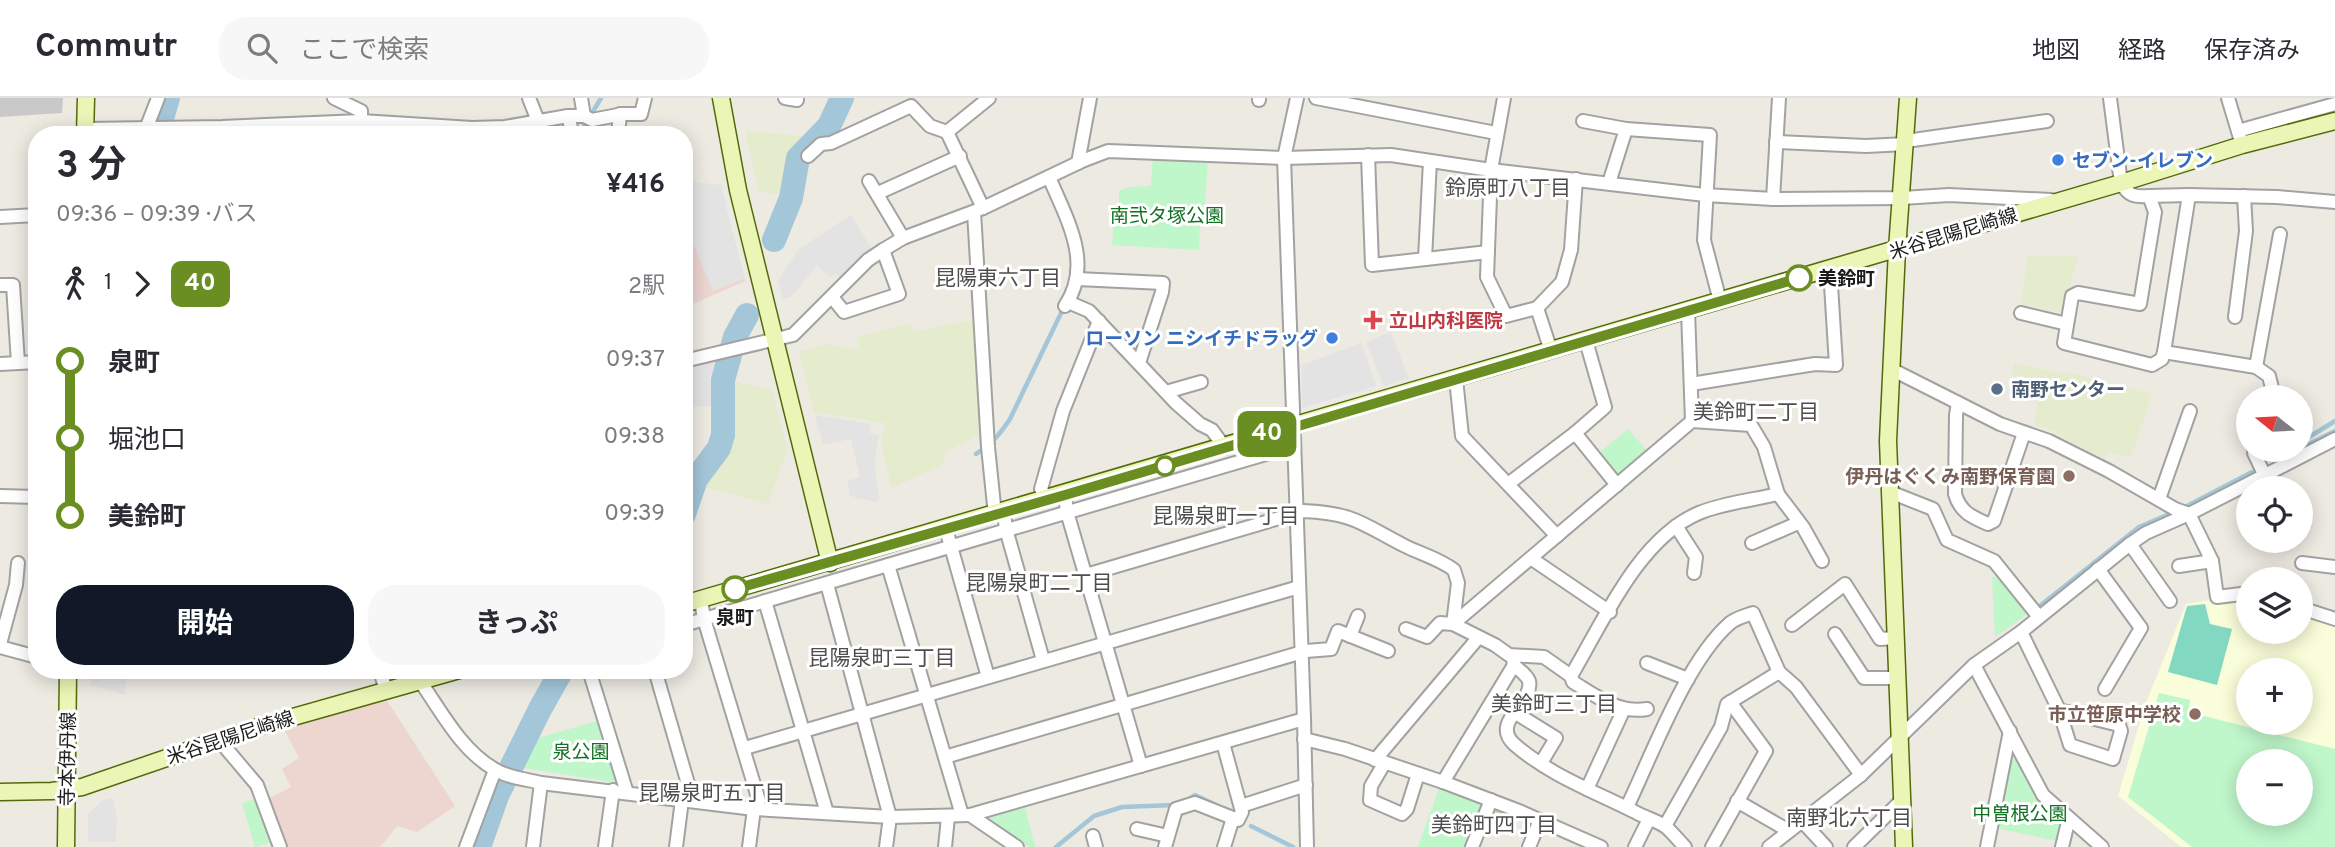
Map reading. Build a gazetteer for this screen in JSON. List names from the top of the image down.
{
  "streets": {
    "main road": ["米谷昆陽尼崎線", "寺本伊丹線"]
  },
  "crossings": [
    ["米谷昆陽尼崎線", "寺本伊丹線"]
  ],
  "districts": [
    "鈴原町八丁目",
    "昆陽東六丁目",
    "美鈴町二丁目",
    "昆陽泉町一丁目",
    "昆陽泉町二丁目",
    "昆陽泉町三丁目",
    "美鈴町三丁目",
    "昆陽泉町五丁目",
    "南野北六丁目",
    "美鈴町四丁目"
  ],
  "parks": ["南弐タ塚公園", "泉公園", "中曽根公園"],
  "places": {
    "other": [
      "セブン-イレブン",
      "美鈴町",
      "ローソン ニシイチドラッグ",
      "南野センター",
      "伊丹はぐくみ南野保育園",
      "泉町",
      "市立笹原中学校"
    ],
    "health": ["立山内科医院"]
  },
  "lines": ["bus line 40"],
  "north": "left",
  "page": {
    "header": "Commutr",
    "search": "ここで検索",
    "nav": ["地図", "経路", "保存済み"],
    "on_map": "40",
    "heading": ["3 分", "09:36 – 09:39 · バス", "¥416"],
    "legs": ["1", "40", "2駅"],
    "list": [
      {
        "name": "泉町",
        "value": "09:37"
      },
      {
        "name": "堀池口",
        "value": "09:38"
      },
      {
        "name": "美鈴町",
        "value": "09:39"
      }
    ],
    "map_buttons": ["+", "−"],
    "buttons": ["開始", "きっぷ"]
  }
}
